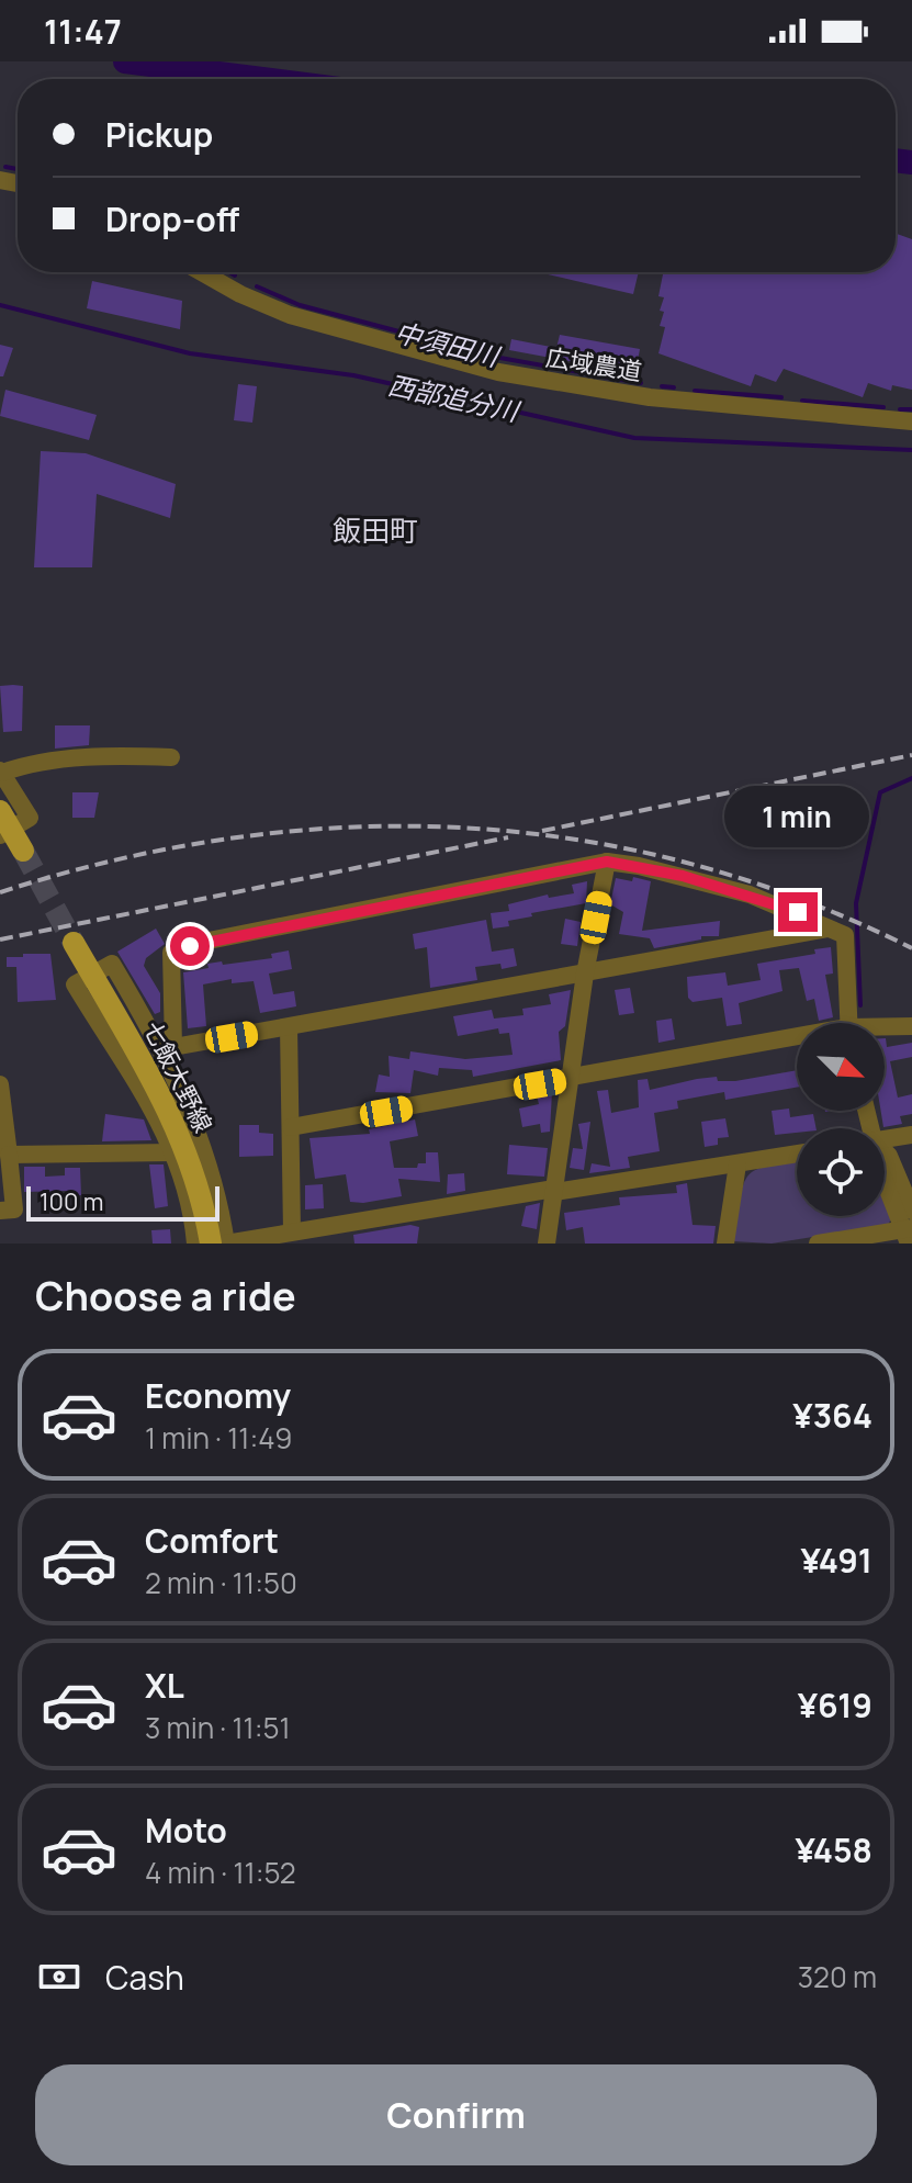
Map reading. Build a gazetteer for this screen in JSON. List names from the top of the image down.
{
  "streets": {
    "main road": ["七飯大野線"],
    "street": ["広域農道"]
  },
  "districts": ["飯田町"],
  "water": ["中須田川", "西部追分川"],
  "scale_bar": "100 m",
  "north": "bottom right",
  "page": {
    "status": "11:47",
    "banner": ["Pickup", "Drop-off"],
    "bubble": "1 min",
    "scale": "100 m",
    "heading": "Choose a ride",
    "list": [
      {
        "name": "Economy",
        "note": "1 min · 11:49",
        "value": "¥364"
      },
      {
        "name": "Comfort",
        "note": "2 min · 11:50",
        "value": "¥491"
      },
      {
        "name": "XL",
        "note": "3 min · 11:51",
        "value": "¥619"
      },
      {
        "name": "Moto",
        "note": "4 min · 11:52",
        "value": "¥458"
      }
    ],
    "pay": ["Cash", "320 m"],
    "buttons": "Confirm"
  }
}
